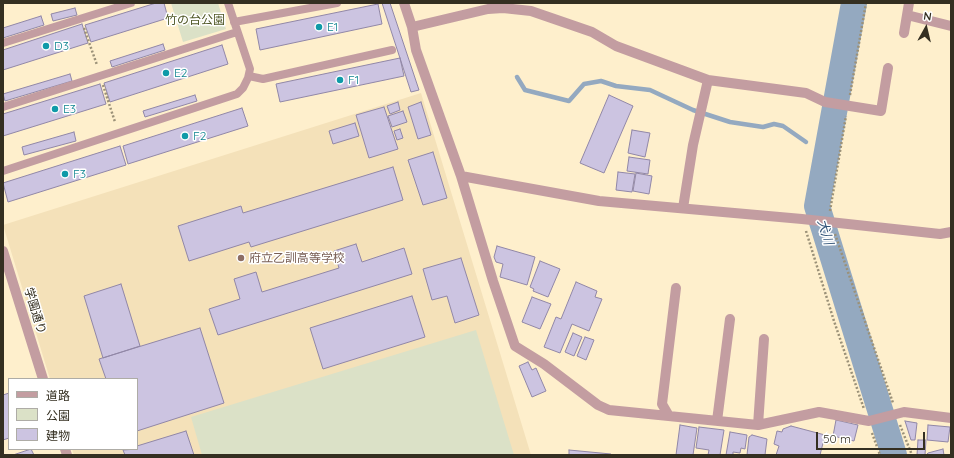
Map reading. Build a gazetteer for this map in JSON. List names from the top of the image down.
{
  "streets": {
    "street": ["学園通り"]
  },
  "water": ["犬川"],
  "parks": ["竹の台公園"],
  "places": [
    "E1",
    "D3",
    "E2",
    "F1",
    "E3",
    "F2",
    "F3",
    "府立乙訓高等学校"
  ],
  "legend": ["道路", "公園", "建物"],
  "scale_bar": "50 m",
  "north": "top"
}
